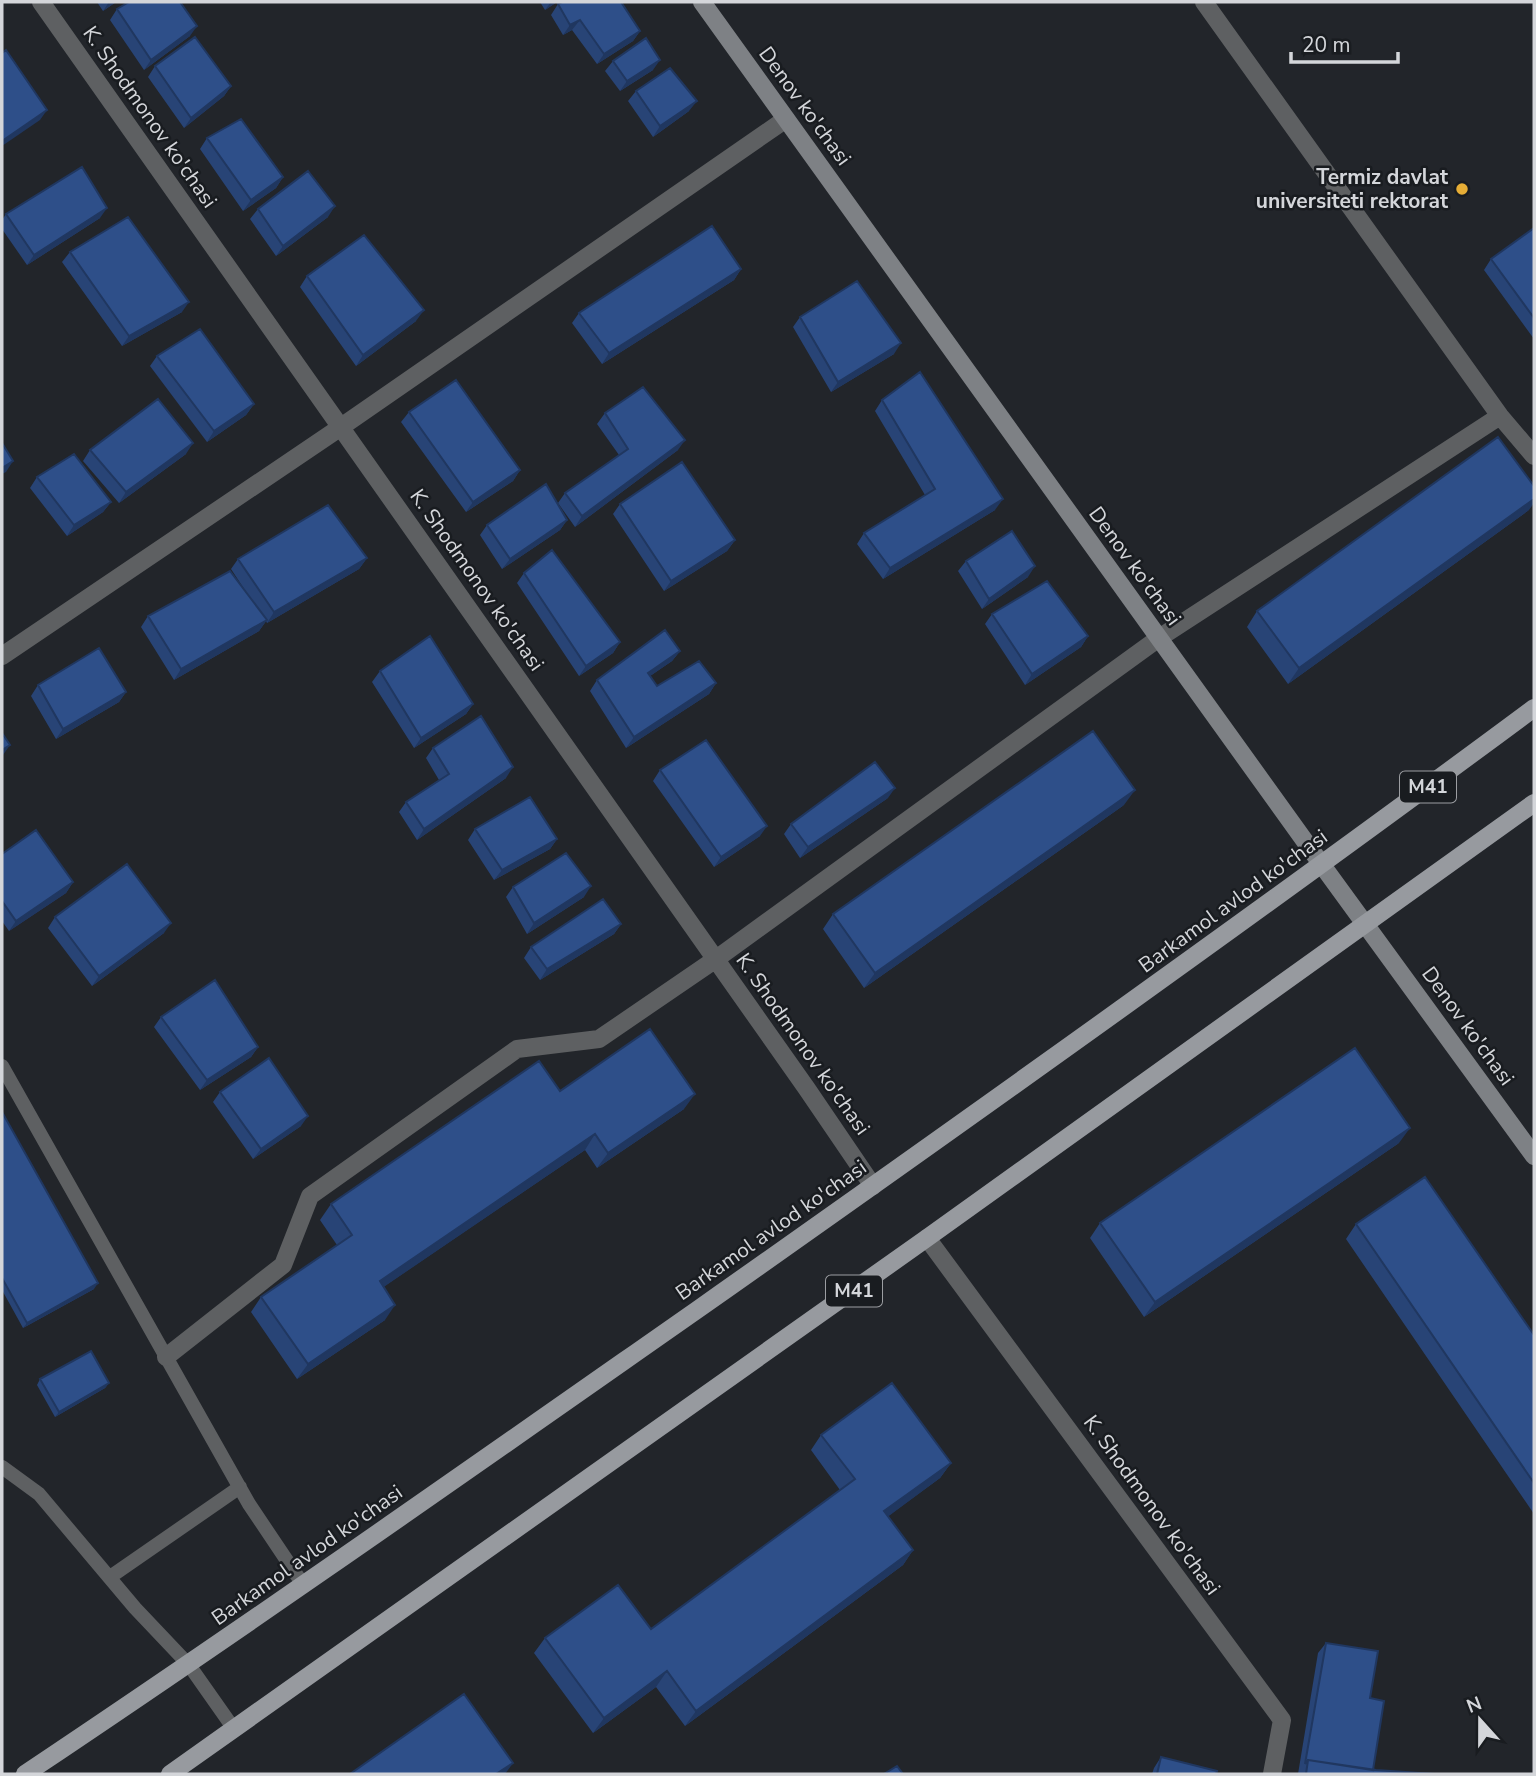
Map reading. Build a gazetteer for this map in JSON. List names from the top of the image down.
{
  "streets": {
    "main road": ["M41", "Barkamol avlod ko'chasi"],
    "street": ["Denov ko'chasi", "K. Shodmonov ko'chasi"]
  },
  "crossings": [
    ["Denov ko'chasi", "M41"],
    ["Denov ko'chasi", "Barkamol avlod ko'chasi"],
    ["K. Shodmonov ko'chasi", "M41"],
    ["K. Shodmonov ko'chasi", "Barkamol avlod ko'chasi"]
  ],
  "places": ["Termiz davlat universiteti rektorat"],
  "scale_bar": "20 m",
  "north": "top"
}
